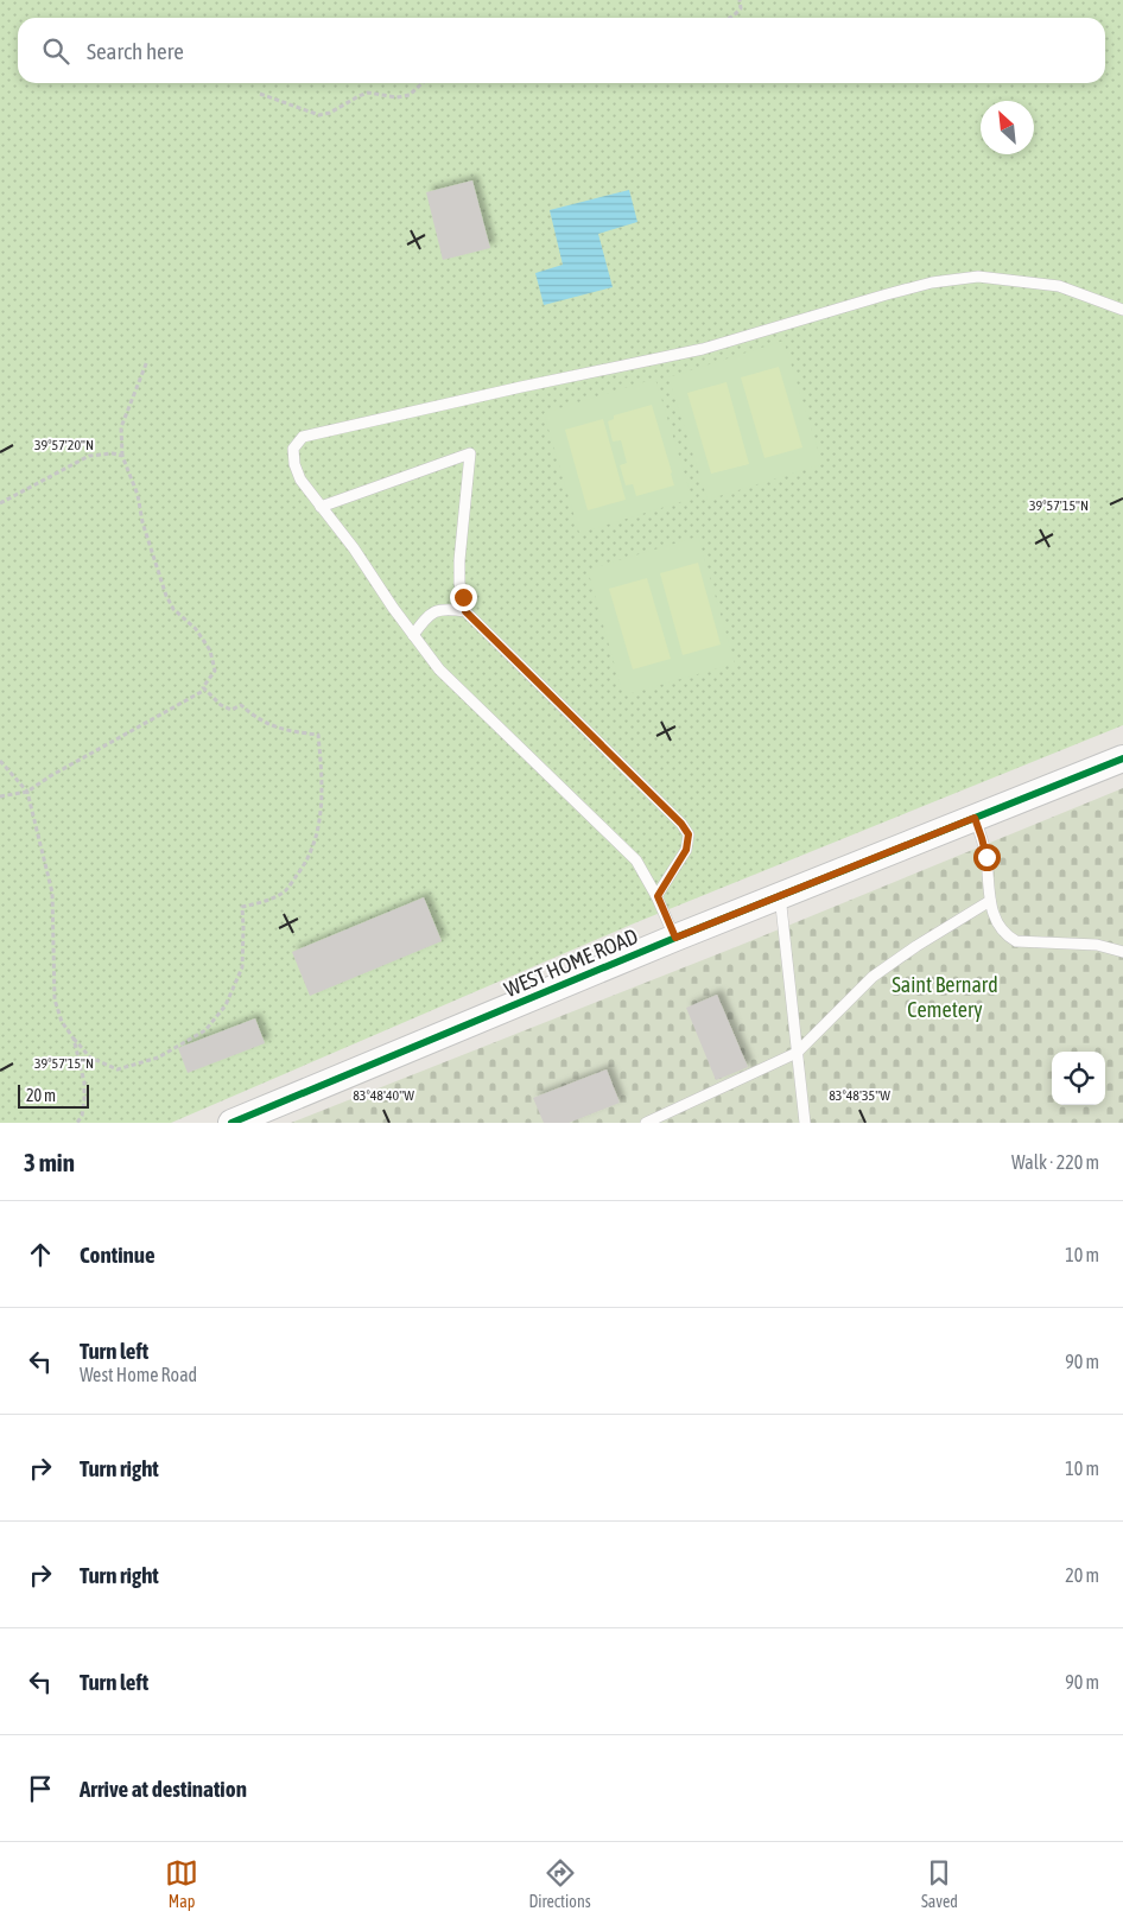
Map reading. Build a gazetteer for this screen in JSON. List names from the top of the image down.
{
  "streets": {
    "street": ["WEST HOME ROAD"]
  },
  "parks": ["Saint Bernard Cemetery"],
  "scale_bar": "20 m",
  "north": "top left",
  "page": {
    "search": "Search here",
    "scale": "20 m",
    "heading": ["3 min", "Walk · 220 m"],
    "list": [
      ["Continue", "10 m"],
      ["Turn left", "West Home Road", "90 m"],
      ["Turn right", "10 m"],
      ["Turn right", "20 m"],
      ["Turn left", "90 m"],
      "Arrive at destination"
    ],
    "nav": ["Map", "Directions", "Saved"]
  },
  "coordinates": [
    "39°57'20\"N",
    "39°57'15\"N",
    "83°48'40\"W",
    "83°48'35\"W"
  ]
}
